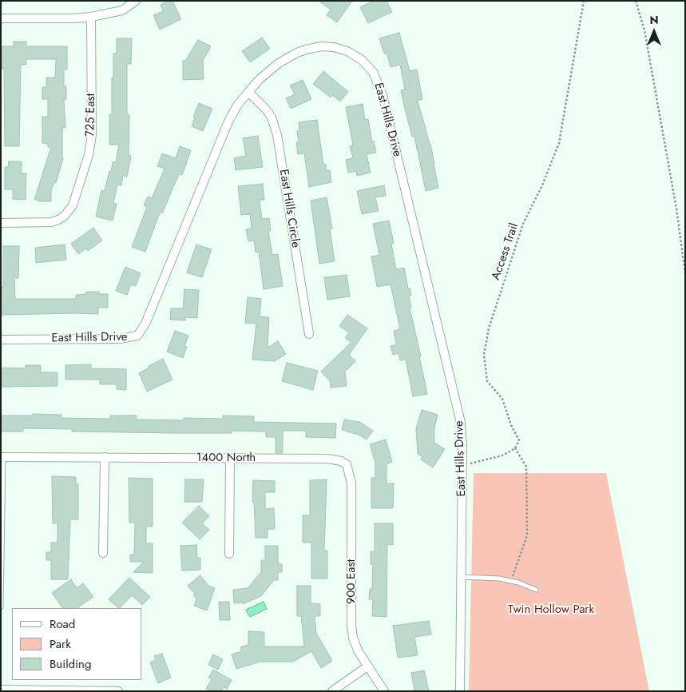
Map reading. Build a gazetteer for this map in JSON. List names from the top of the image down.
{
  "streets": {
    "street": [
      "725 East",
      "East Hills Drive",
      "East Hills Circle",
      "1400 North",
      "900 East"
    ],
    "path": ["Access Trail"]
  },
  "crossings": [
    ["East Hills Drive", "East Hills Circle"],
    ["1400 North", "900 East"]
  ],
  "parks": ["Twin Hollow Park"],
  "legend": ["Road", "Park", "Building"],
  "north": "top"
}
